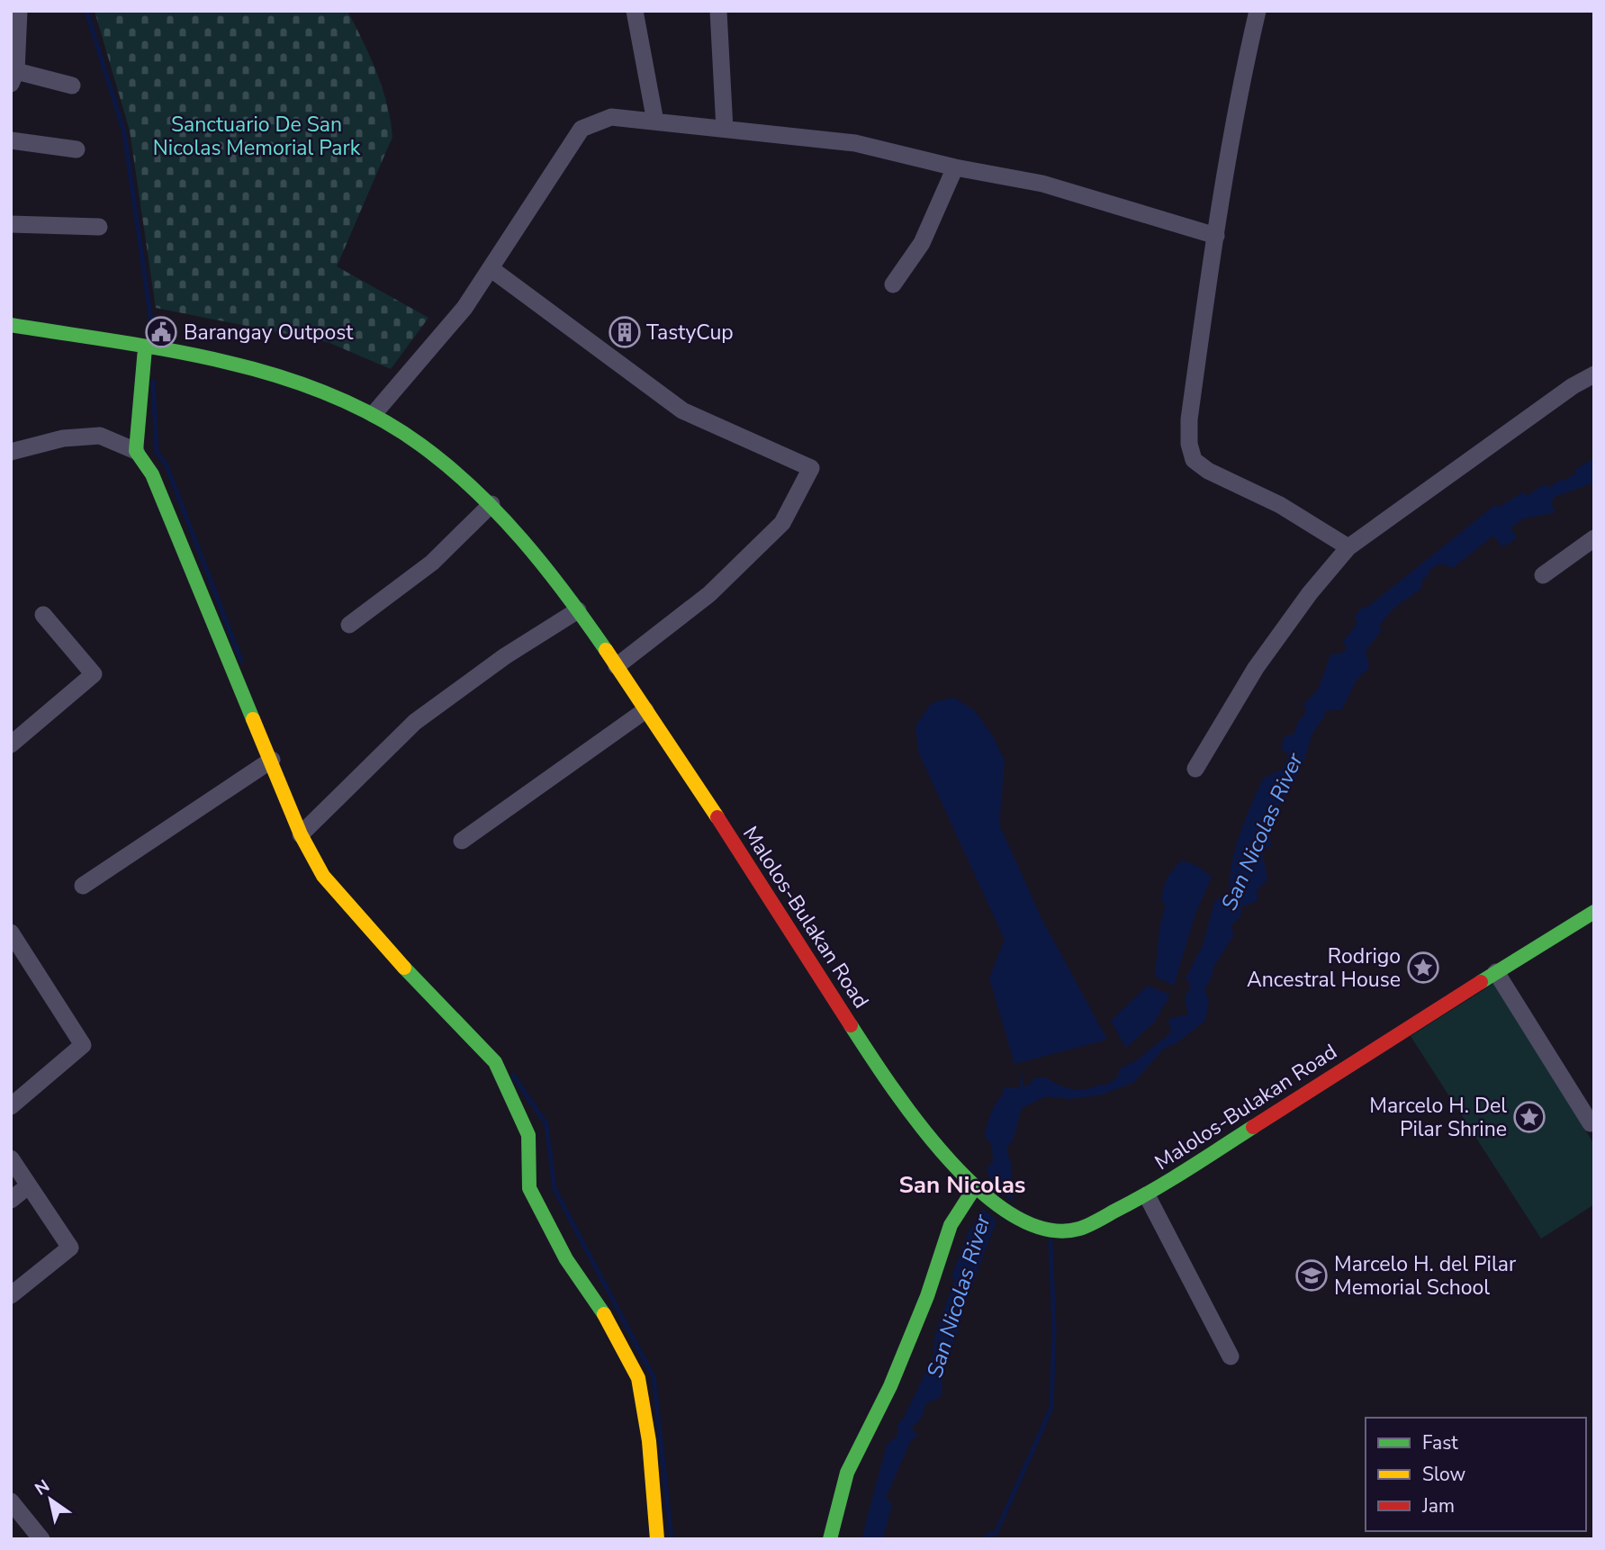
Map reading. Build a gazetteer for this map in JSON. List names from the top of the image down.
{
  "streets": {
    "main road": ["Malolos-Bulakan Road"]
  },
  "districts": ["San Nicolas"],
  "water": ["San Nicolas River"],
  "parks": ["Sanctuario De San Nicolas Memorial Park"],
  "places": {
    "public building": ["Barangay Outpost"],
    "building": ["TastyCup"],
    "place": ["Rodrigo Ancestral House", "Marcelo H. Del Pilar Shrine"],
    "school or university": ["Marcelo H. del Pilar Memorial School"]
  },
  "legend": ["Fast", "Slow", "Jam"],
  "north": "top left"
}
